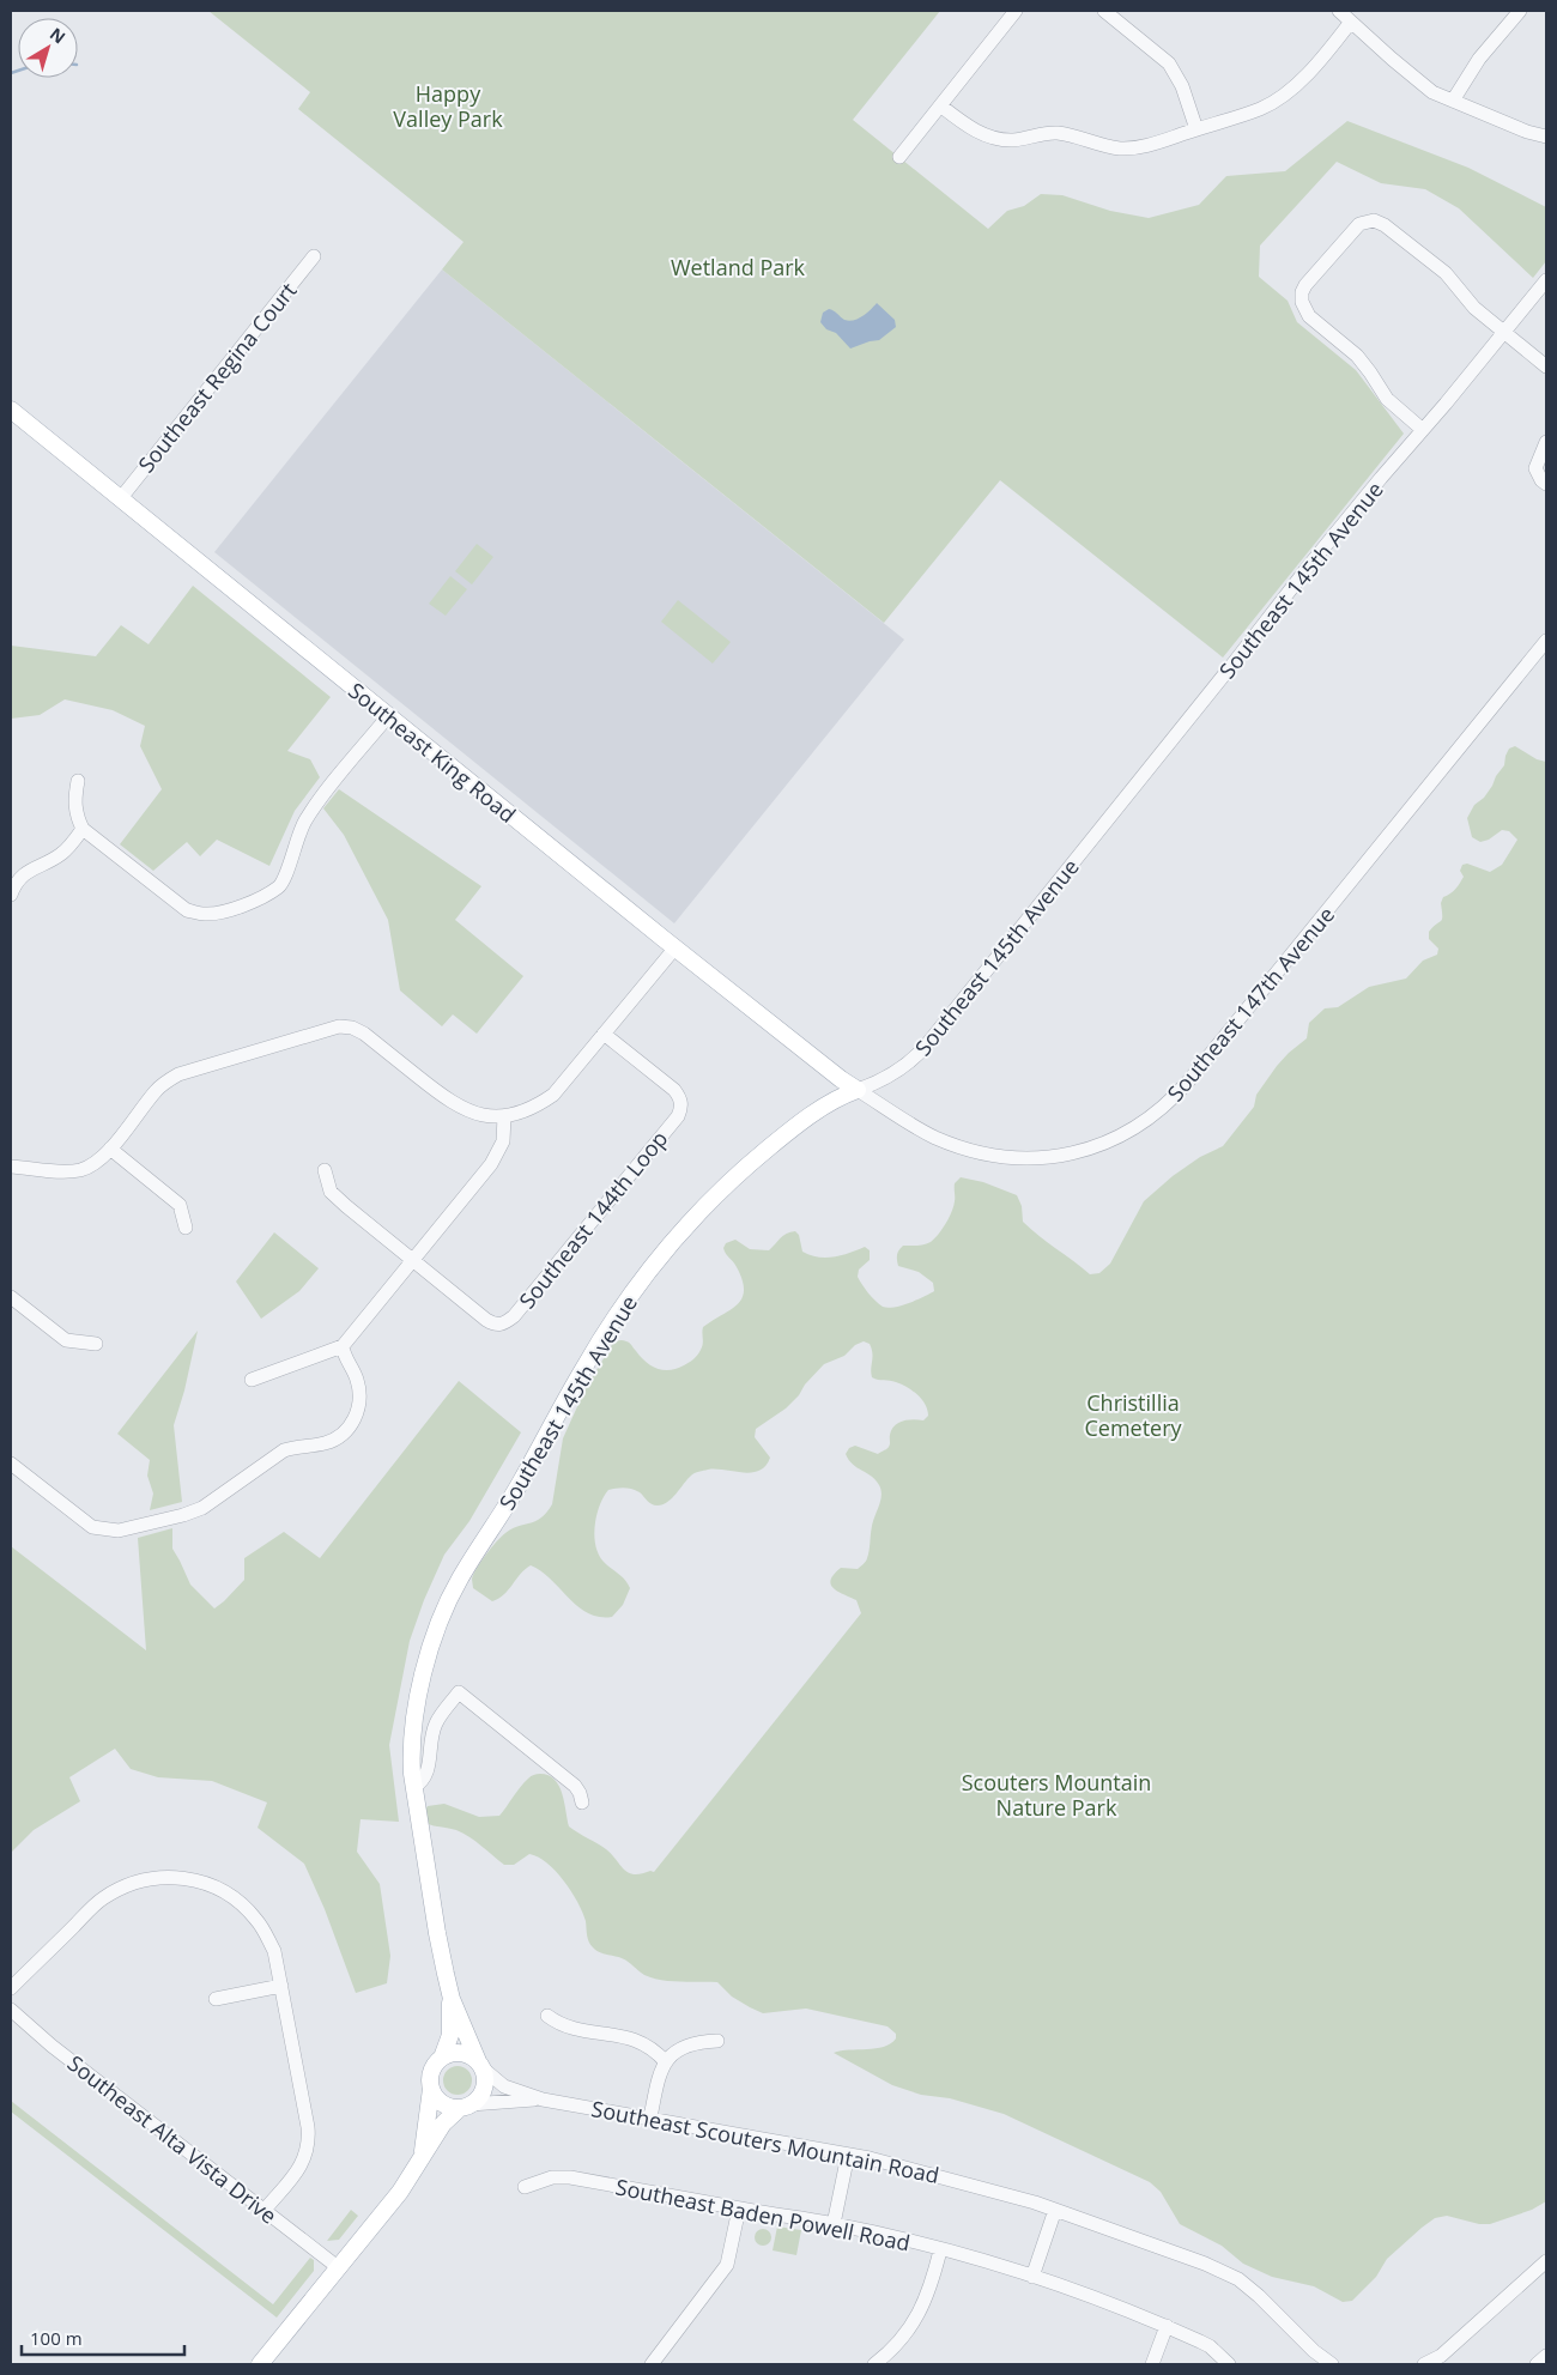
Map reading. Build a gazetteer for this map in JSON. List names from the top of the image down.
{
  "streets": {
    "main road": ["Southeast 145th Avenue", "Southeast King Road"],
    "street": [
      "Southeast Regina Court",
      "Southeast 147th Avenue",
      "Southeast 144th Loop",
      "Southeast Alta Vista Drive",
      "Southeast Scouters Mountain Road",
      "Southeast Baden Powell Road"
    ]
  },
  "crossings": [
    ["Southeast Regina Court", "Southeast King Road"],
    ["Southeast 145th Avenue", "Southeast King Road"],
    ["Southeast 145th Avenue", "Southeast 147th Avenue"],
    ["Southeast 145th Avenue", "Southeast Scouters Mountain Road"],
    ["Southeast King Road", "Southeast 147th Avenue"]
  ],
  "parks": [
    "Happy Valley Park",
    "Wetland Park",
    "Christillia Cemetery",
    "Scouters Mountain Nature Park"
  ],
  "scale_bar": "100 m",
  "north": "top right"
}
